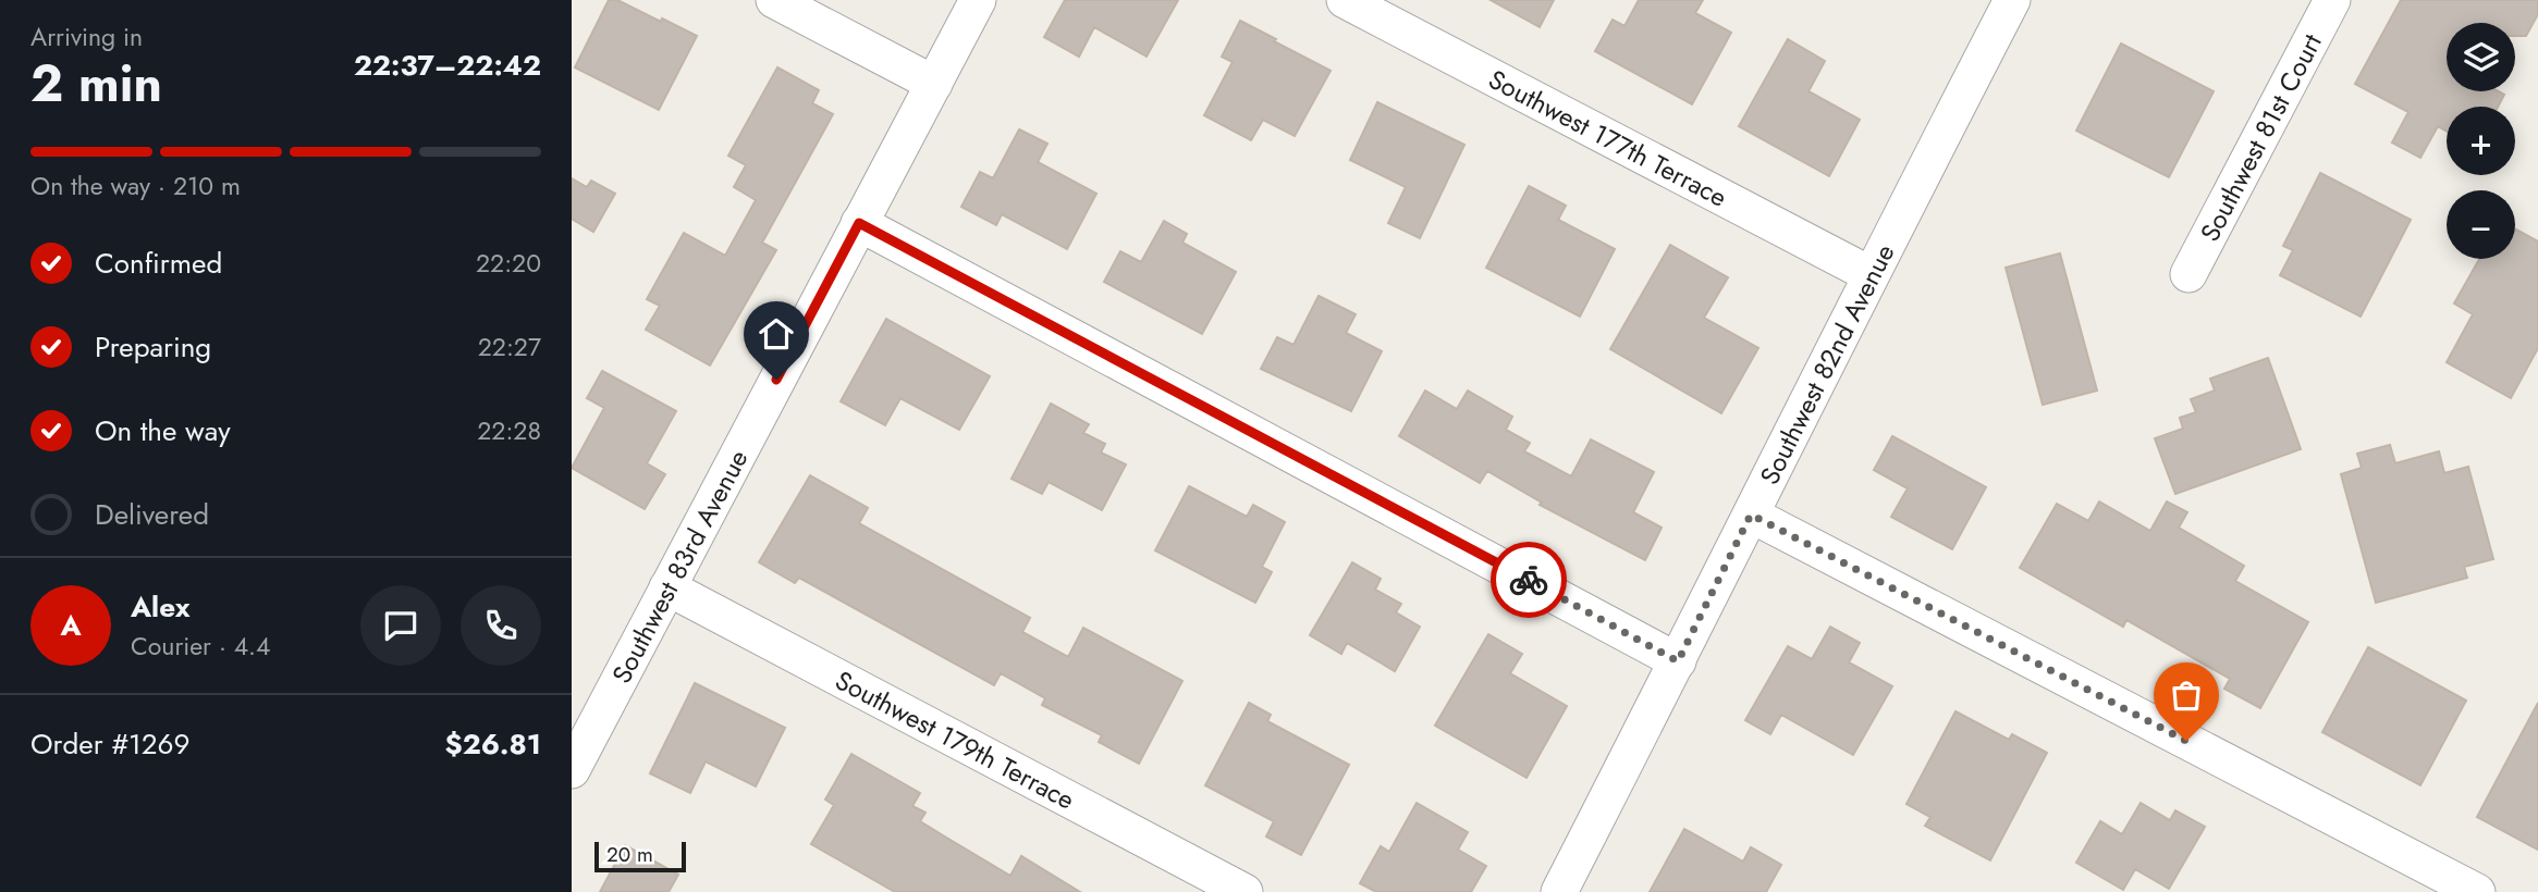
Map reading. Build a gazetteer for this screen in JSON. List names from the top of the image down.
{
  "streets": {
    "street": [
      "Southwest 177th Terrace",
      "Southwest 81st Court",
      "Southwest 82nd Avenue",
      "Southwest 83rd Avenue",
      "Southwest 179th Terrace"
    ]
  },
  "crossings": [
    ["Southwest 177th Terrace", "Southwest 82nd Avenue"],
    ["Southwest 83rd Avenue", "Southwest 179th Terrace"]
  ],
  "scale_bar": "20 m",
  "page": {
    "heading": ["2 min", "Arriving in", "22:37–22:42"],
    "panel": [
      "Alex",
      "Courier · 4.4",
      "Order #1269",
      "$26.81"
    ],
    "map_buttons": ["+", "−"],
    "bar": "On the way · 210 m",
    "list": [
      ["Confirmed", "22:20"],
      ["Preparing", "22:27"],
      ["On the way", "22:28"],
      "Delivered"
    ],
    "round": "A",
    "scale": "20 m"
  }
}
